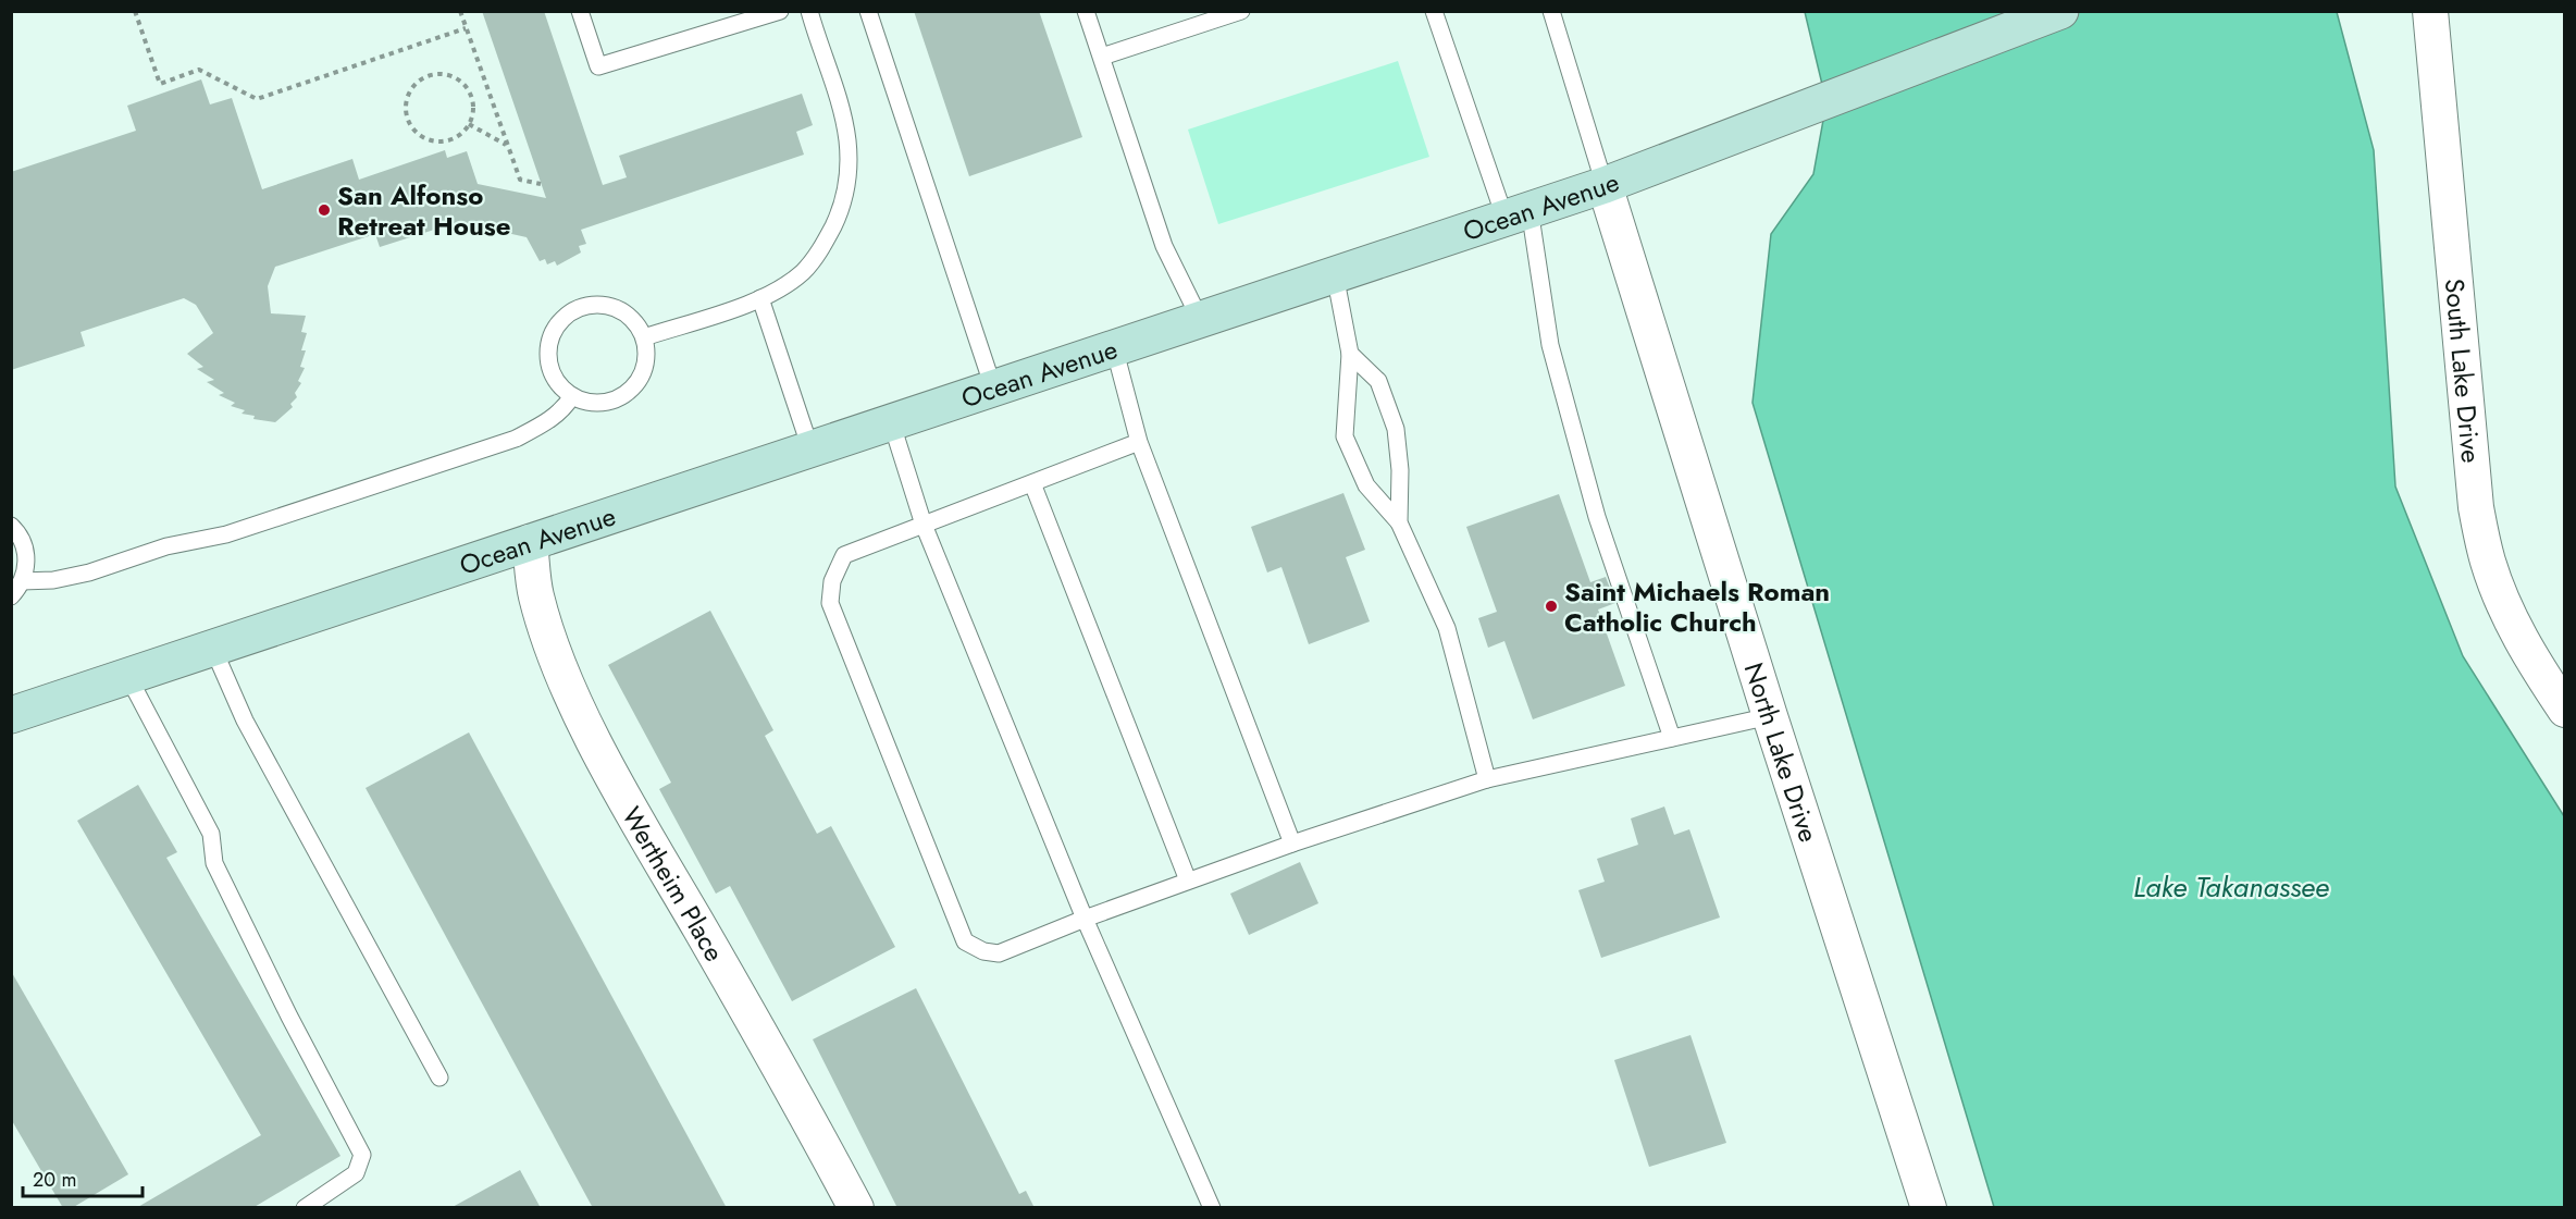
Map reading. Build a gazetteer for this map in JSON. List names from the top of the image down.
{
  "streets": {
    "street": [
      "Ocean Avenue",
      "South Lake Drive",
      "North Lake Drive",
      "Wertheim Place"
    ]
  },
  "crossings": [
    ["Ocean Avenue", "North Lake Drive"],
    ["Ocean Avenue", "Wertheim Place"]
  ],
  "water": ["Lake Takanassee"],
  "places": ["San Alfonso Retreat House", "Saint Michaels Roman Catholic Church"],
  "scale_bar": "20 m"
}
